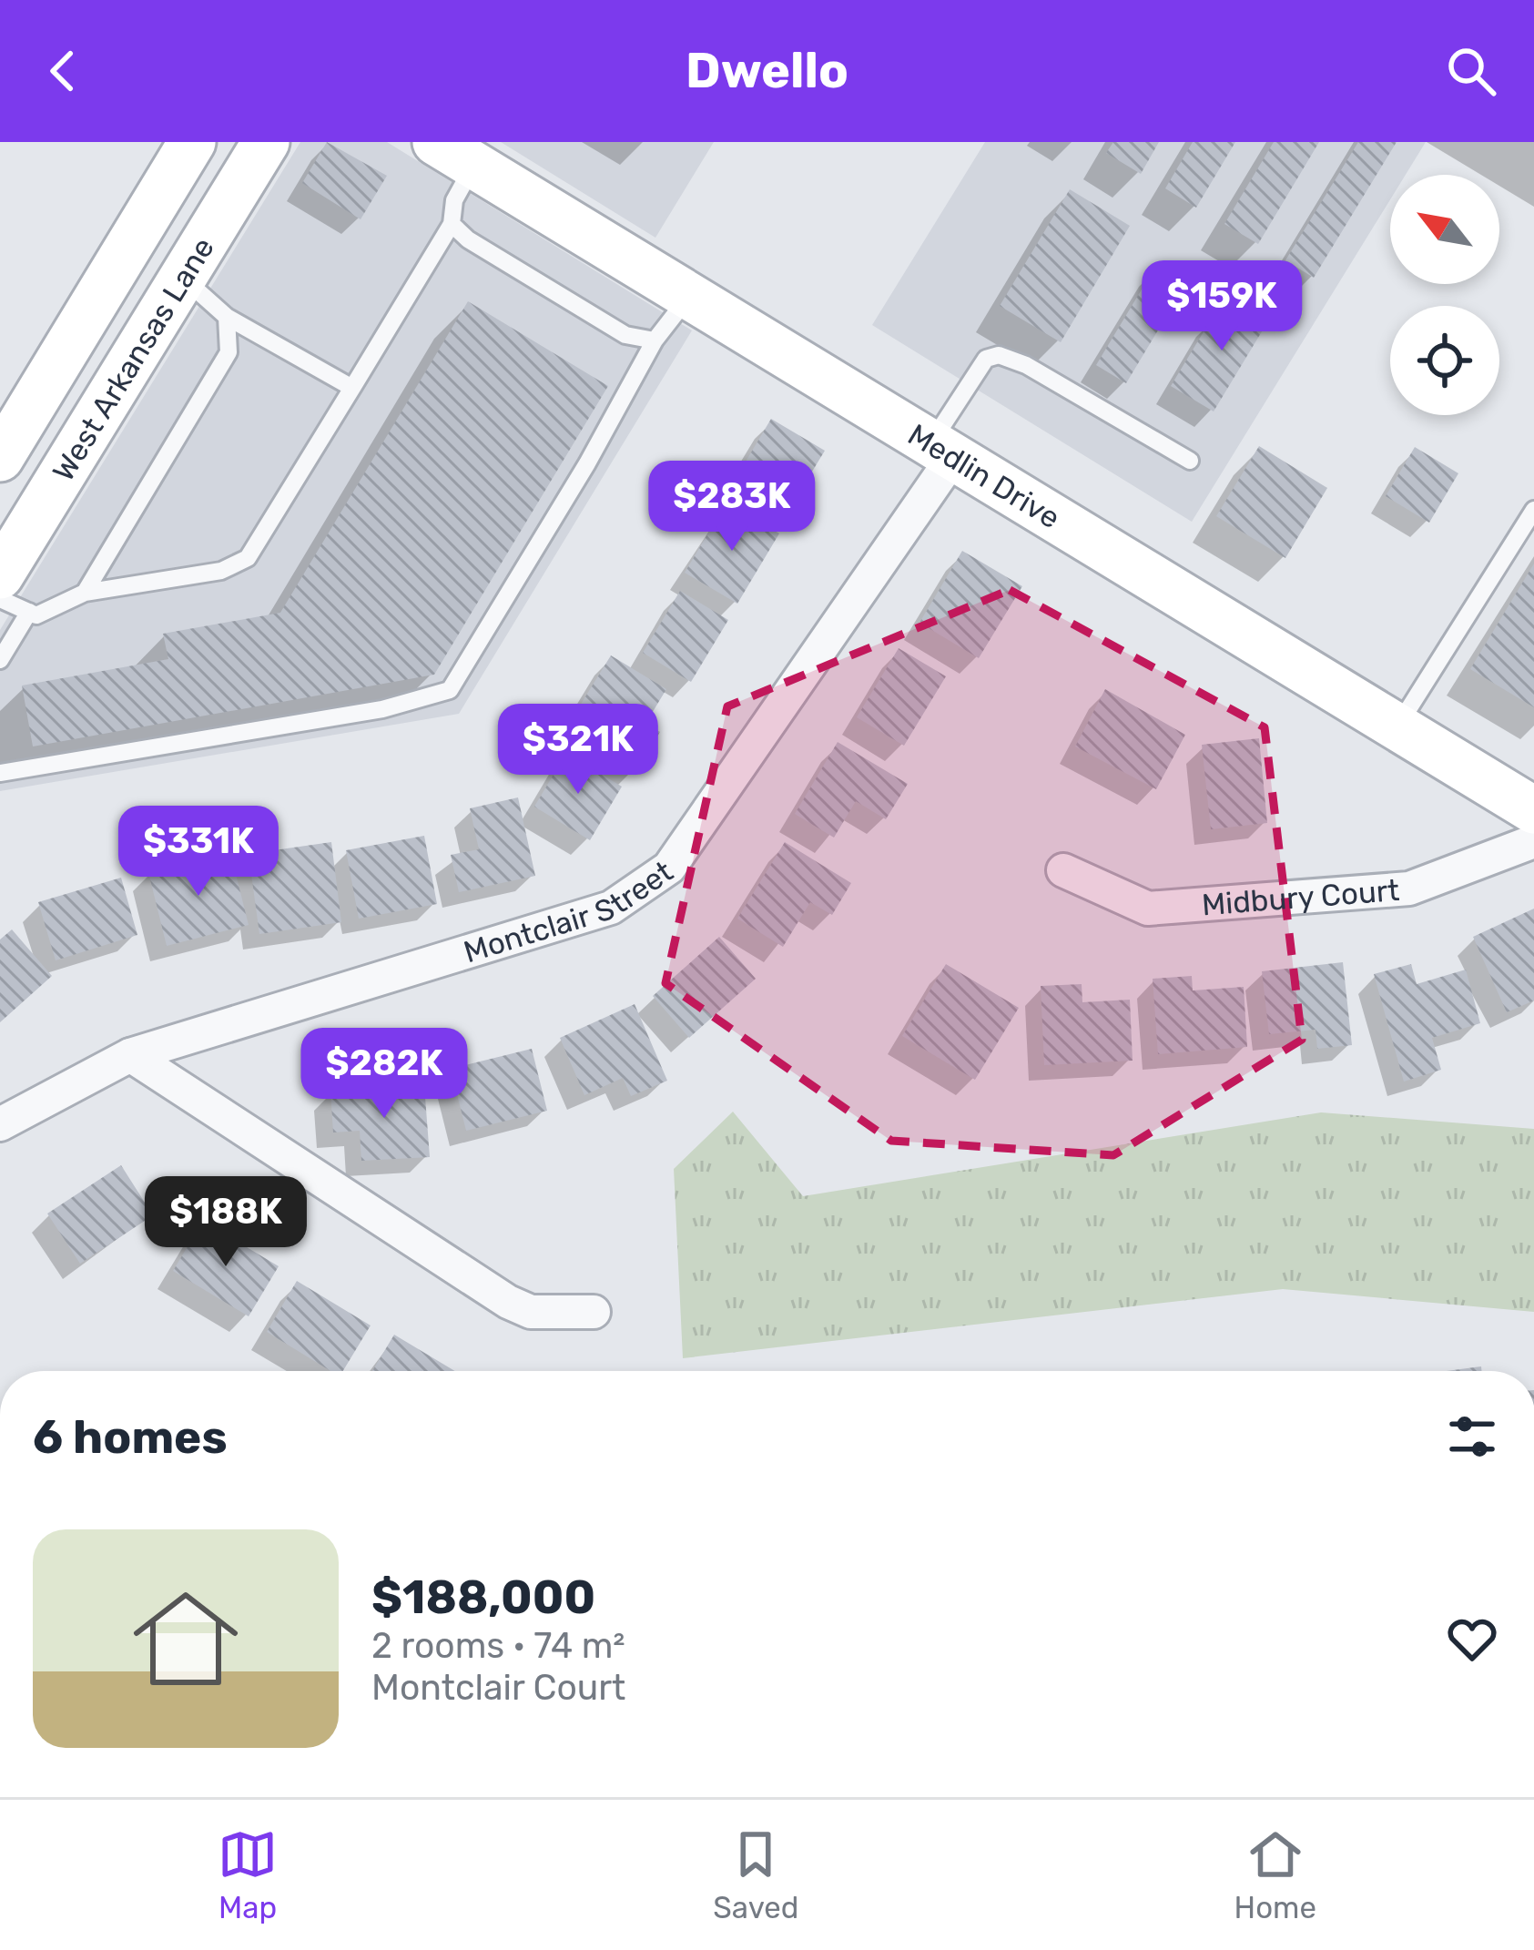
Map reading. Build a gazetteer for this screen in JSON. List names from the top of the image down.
{
  "streets": {
    "street": [
      "West Arkansas Lane",
      "Medlin Drive",
      "Midbury Court",
      "Montclair Street"
    ]
  },
  "crossings": [
    ["Medlin Drive", "Midbury Court"],
    ["Medlin Drive", "Montclair Street"]
  ],
  "north": "top left",
  "page": {
    "header": "Dwello",
    "price": [
      "$159K",
      "$283K",
      "$321K",
      "$331K",
      "$282K",
      "$188K"
    ],
    "heading": "6 homes",
    "list": [
      {
        "name": "$188,000",
        "note": "2 rooms · 74 m² · Montclair Court"
      }
    ],
    "tabs": ["Map", "Saved", "Home"]
  }
}
